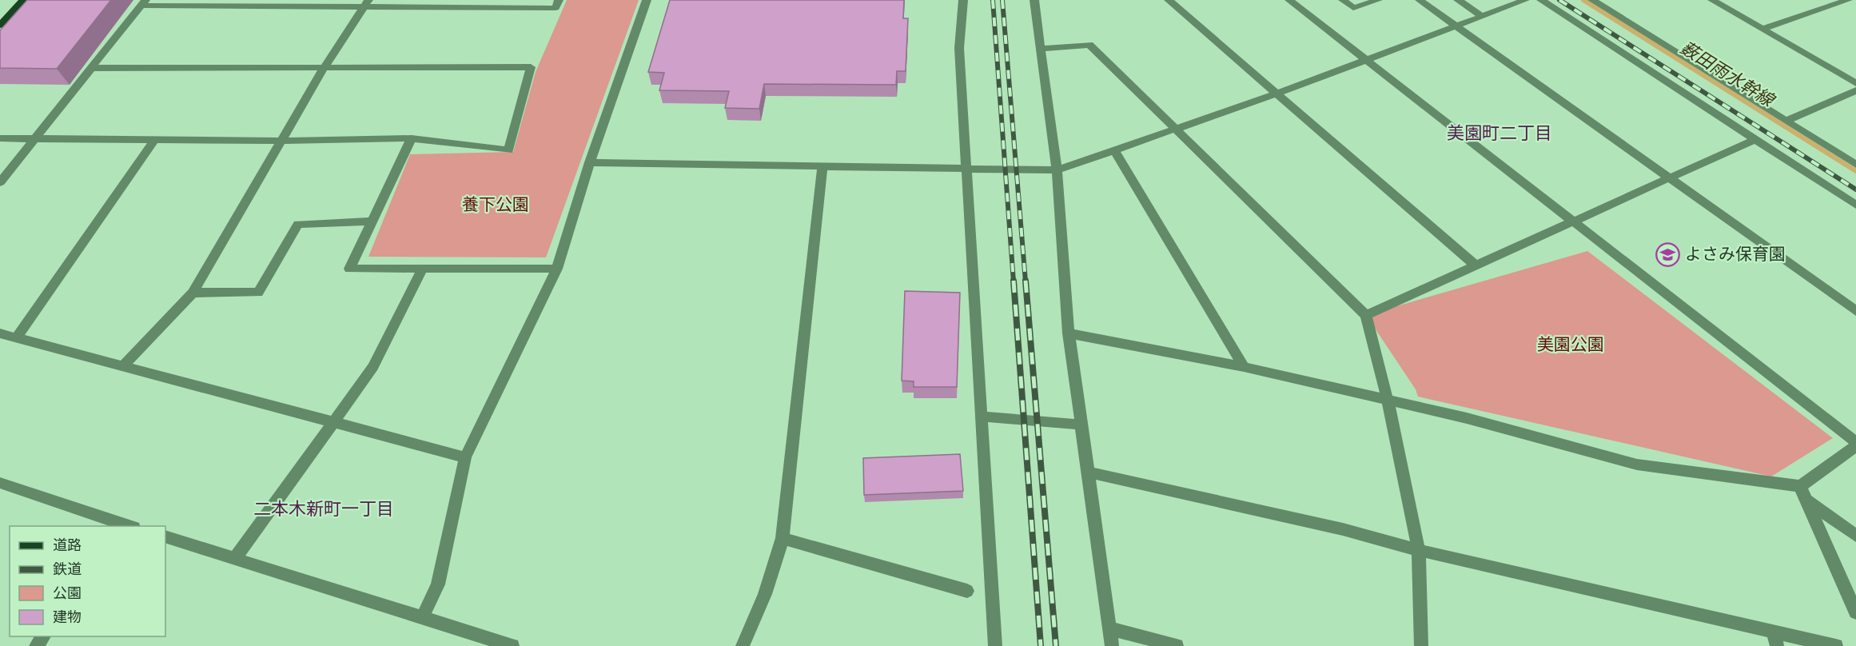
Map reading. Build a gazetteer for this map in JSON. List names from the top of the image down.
{
  "districts": ["美園町二丁目", "二本木新町一丁目"],
  "water": ["薮田雨水幹線"],
  "parks": ["養下公園", "美園公園"],
  "places": {
    "school or university": ["よさみ保育園"]
  },
  "legend": [
    "道路",
    "鉄道",
    "公園",
    "建物"
  ]
}
